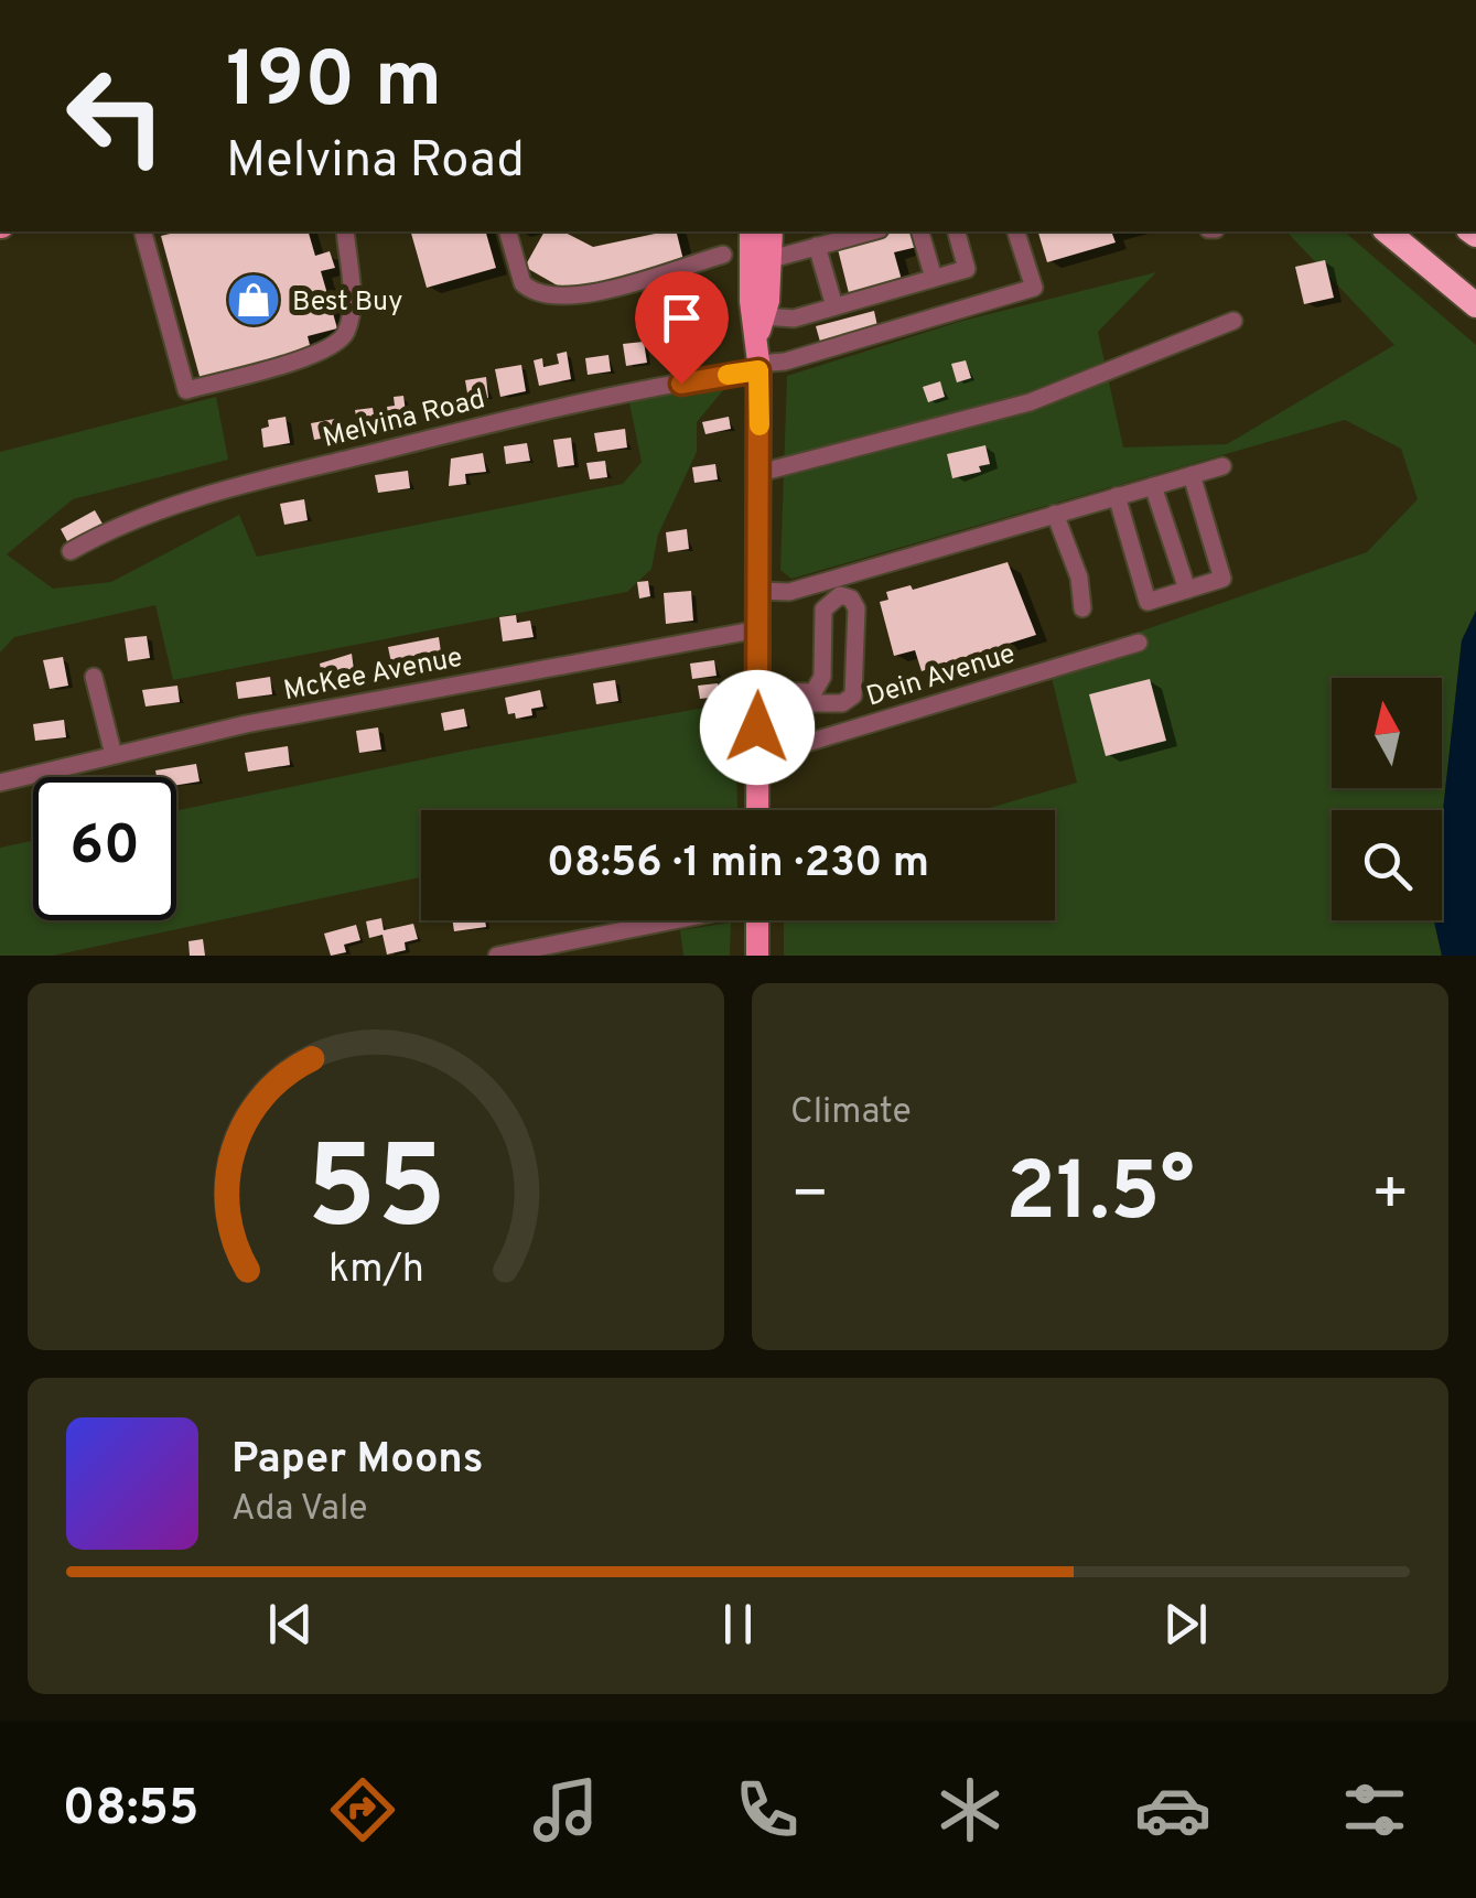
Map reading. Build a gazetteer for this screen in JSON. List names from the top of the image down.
{
  "streets": {
    "street": ["Melvina Road", "McKee Avenue", "Dein Avenue"]
  },
  "places": {
    "shop": ["Best Buy"]
  },
  "north": "top",
  "page": {
    "turn": ["190 m", "Melvina Road"],
    "limit": "60",
    "trip": "08:56 · 1 min · 230 m",
    "tile": "Climate",
    "heat": ["−", "21.5°", "+"],
    "song": ["Paper Moons", "Ada Vale"],
    "tabs": "08:55",
    "gauge": ["55", "km/h"]
  }
}
